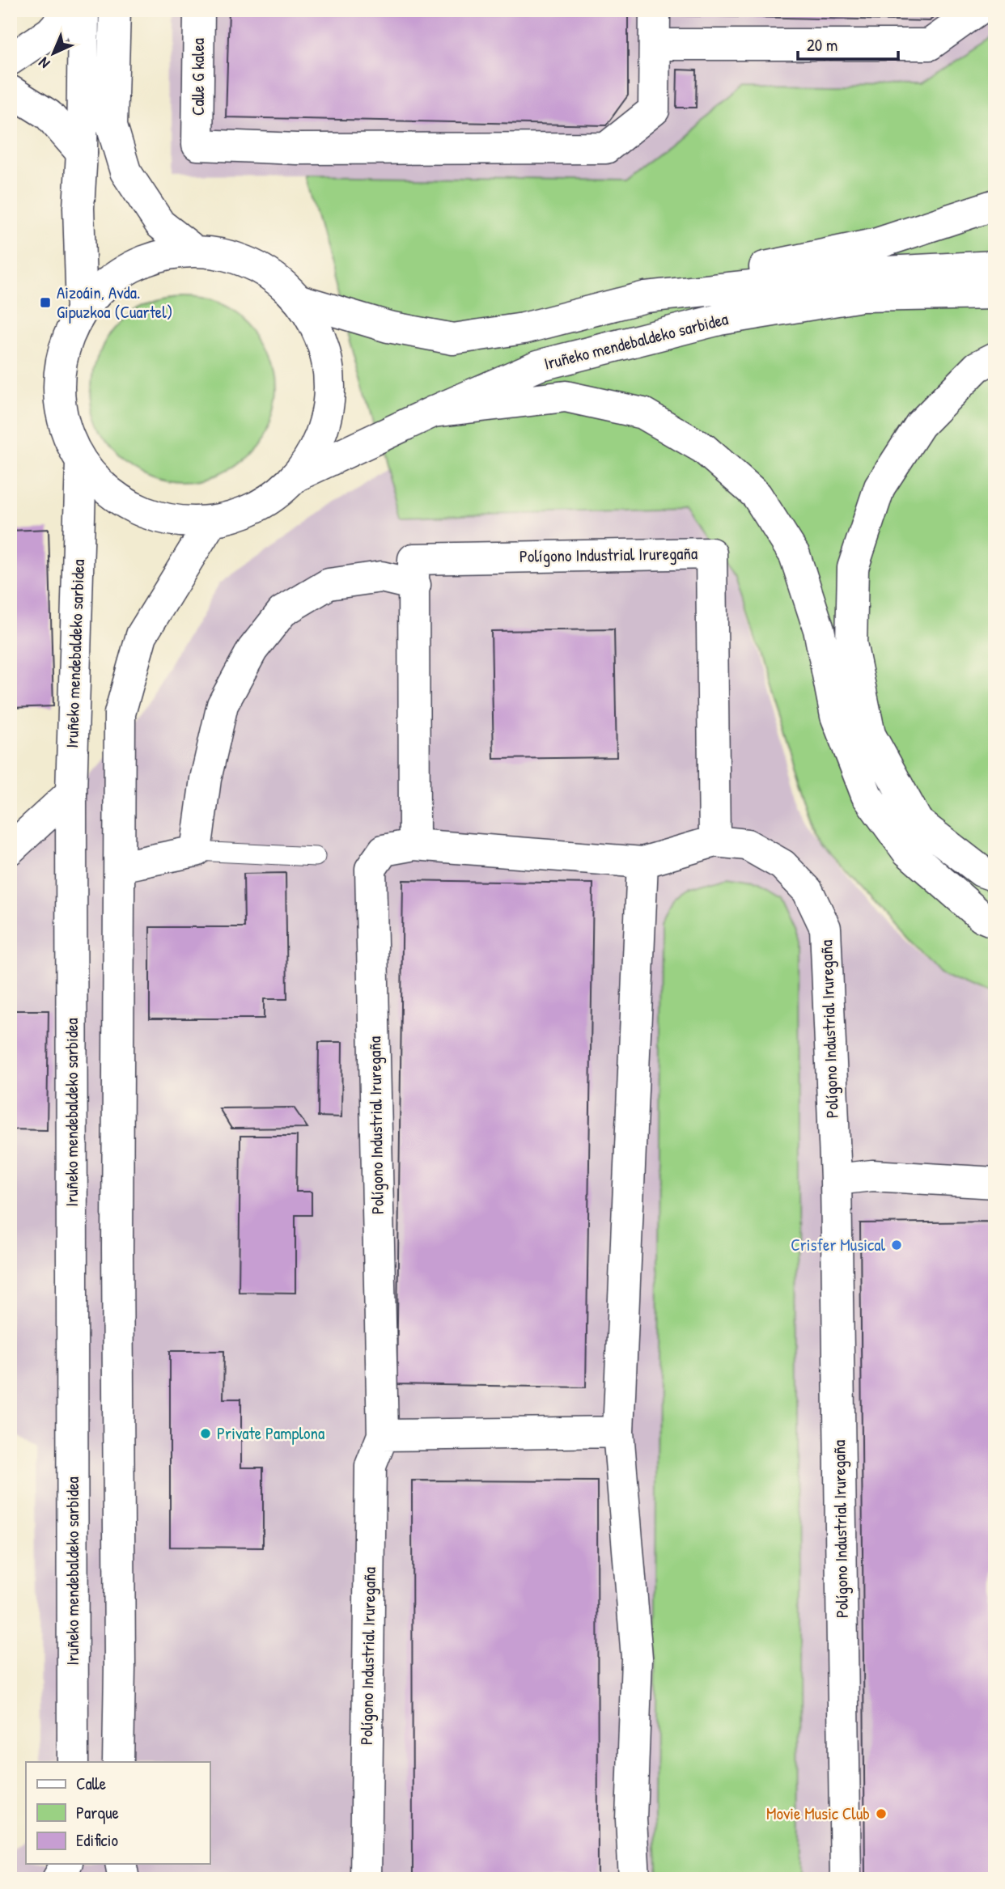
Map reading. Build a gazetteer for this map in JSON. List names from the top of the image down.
{
  "streets": {
    "main road": ["Calle G kalea", "Iruñeko mendebaldeko sarbidea", "Polígono Industrial Iruregaña"]
  },
  "places": {
    "transit": ["Aizoáin, Avda. Gipuzkoa (Cuartel)"],
    "other": ["Crisfer Musical", "Private Pamplona", "Movie Music Club"]
  },
  "legend": ["Calle", "Parque", "Edificio"],
  "scale_bar": "20 m",
  "north": "bottom left"
}
